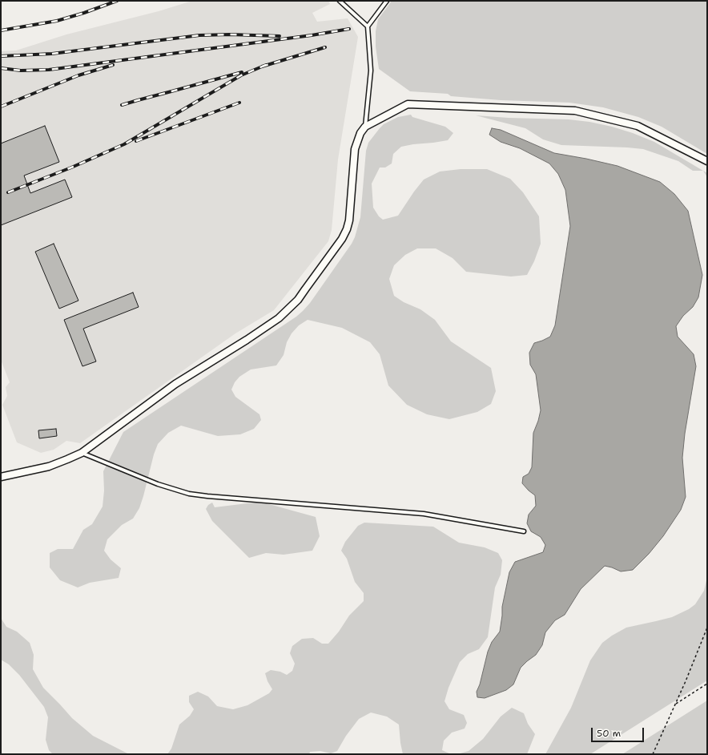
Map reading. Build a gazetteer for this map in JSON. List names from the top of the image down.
{
  "scale_bar": "50 m"
}
